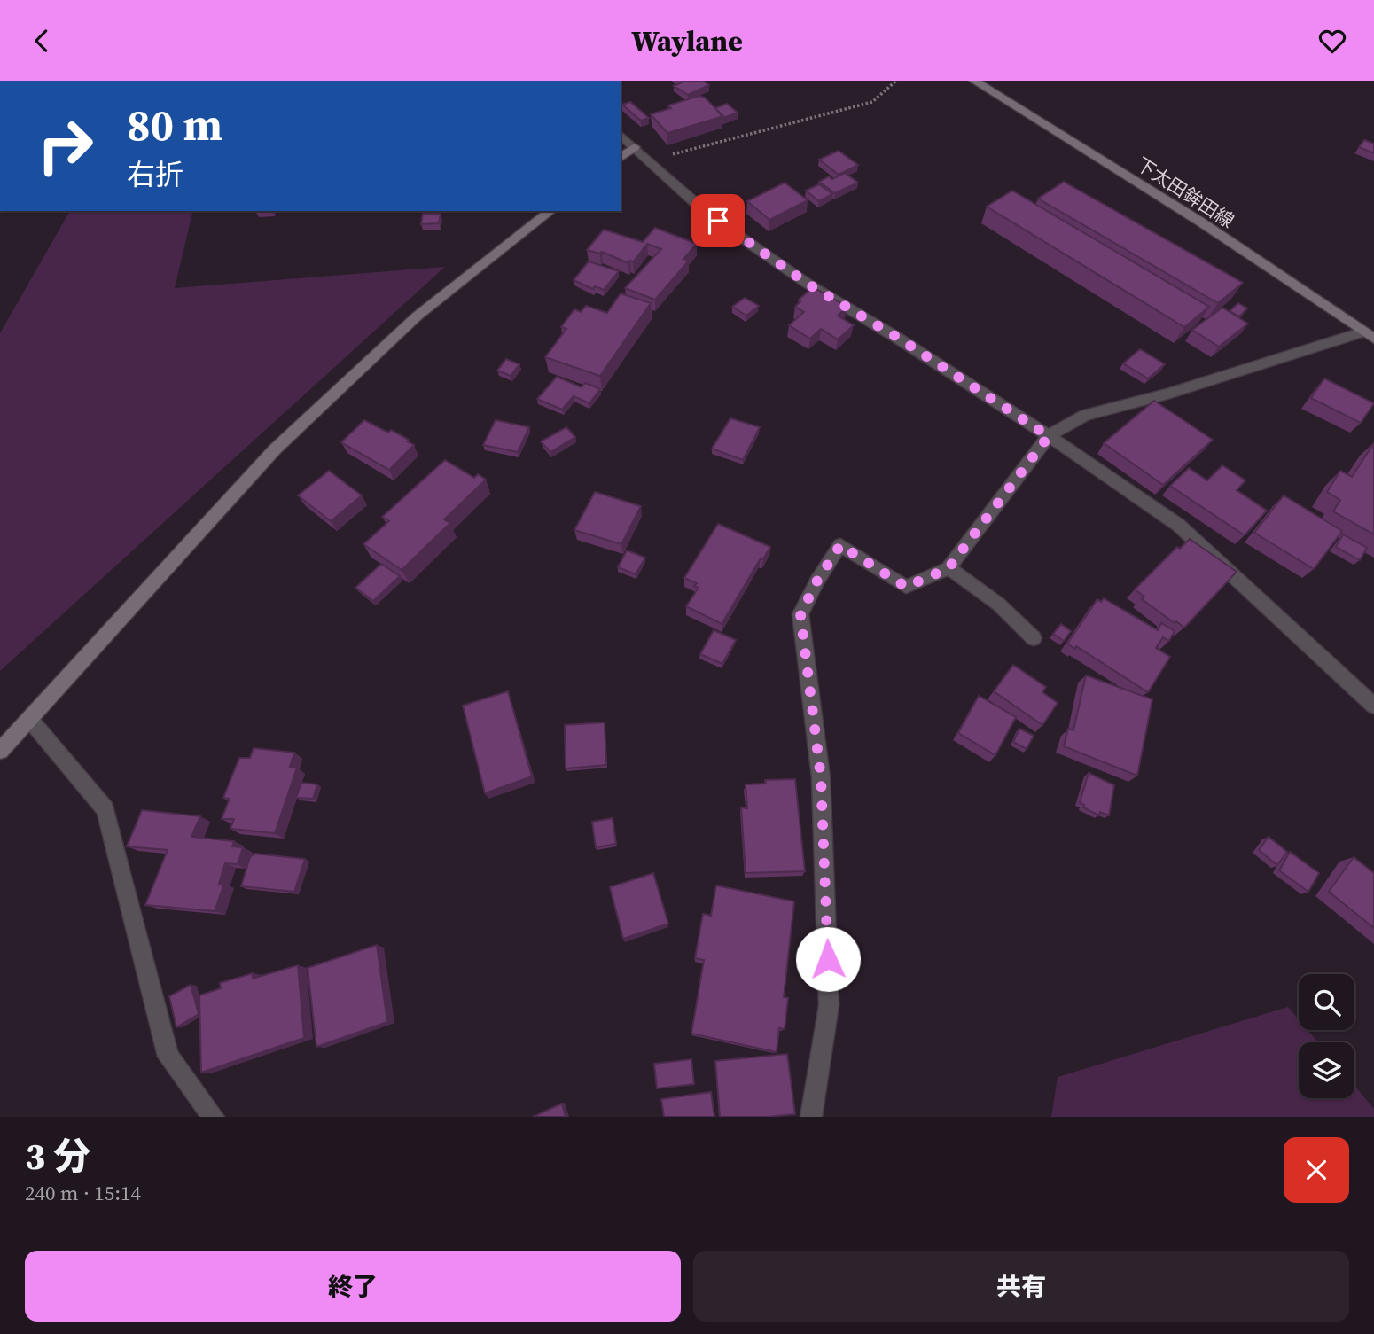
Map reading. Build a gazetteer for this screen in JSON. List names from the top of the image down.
{
  "streets": {
    "street": ["下太田鉾田線"]
  },
  "page": {
    "header": "Waylane",
    "turn": ["80 m", "右折"],
    "heading": ["3 分", "240 m · 15:14"],
    "buttons": ["終了", "共有"]
  }
}
